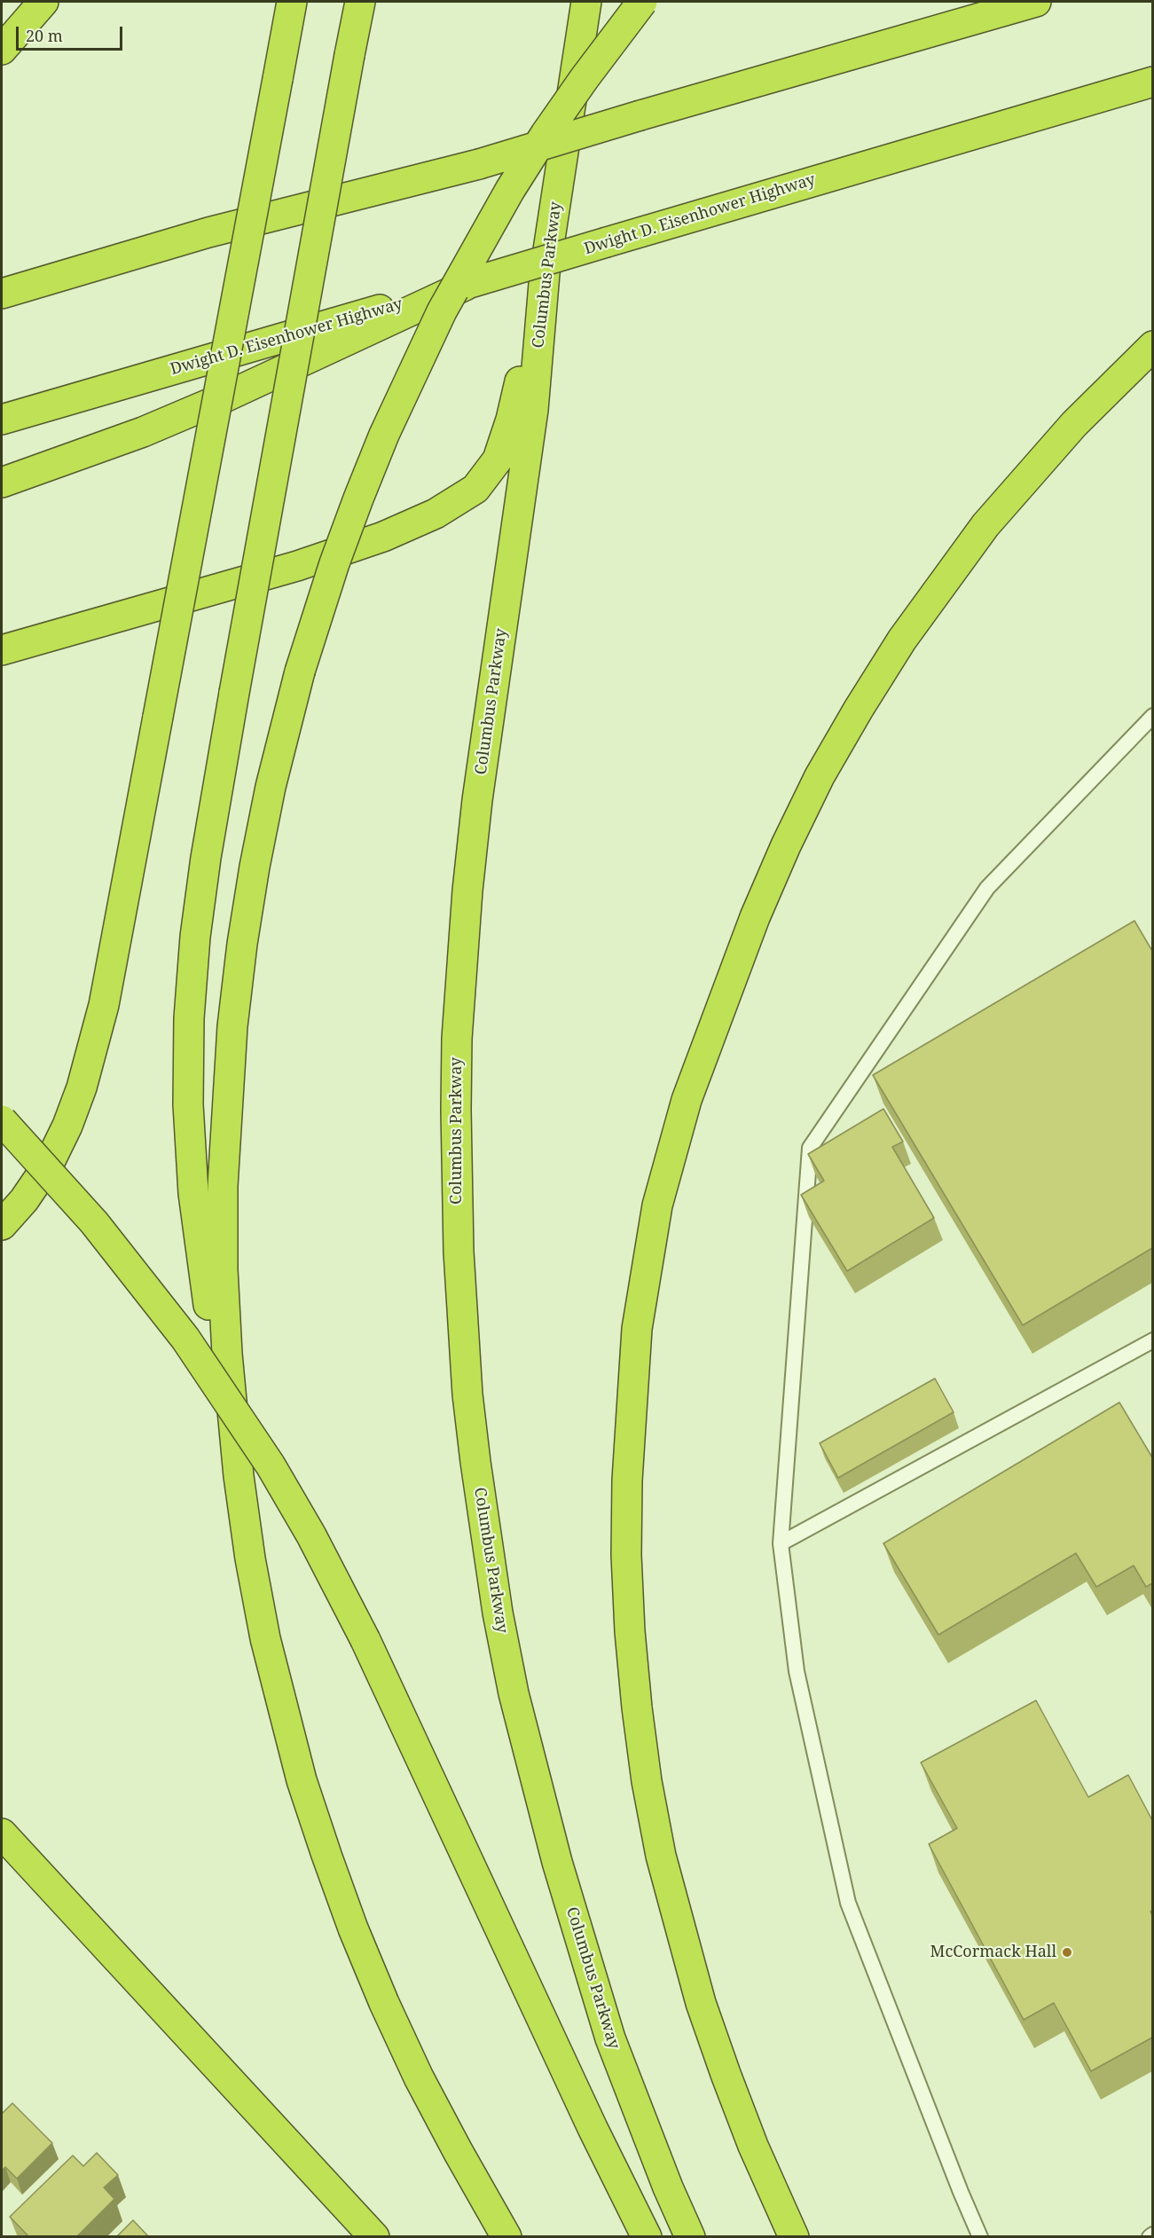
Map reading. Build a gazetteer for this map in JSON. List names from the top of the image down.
{
  "streets": {
    "highway": ["Dwight D. Eisenhower Highway", "Columbus Parkway"]
  },
  "places": ["McCormack Hall"],
  "scale_bar": "20 m"
}
